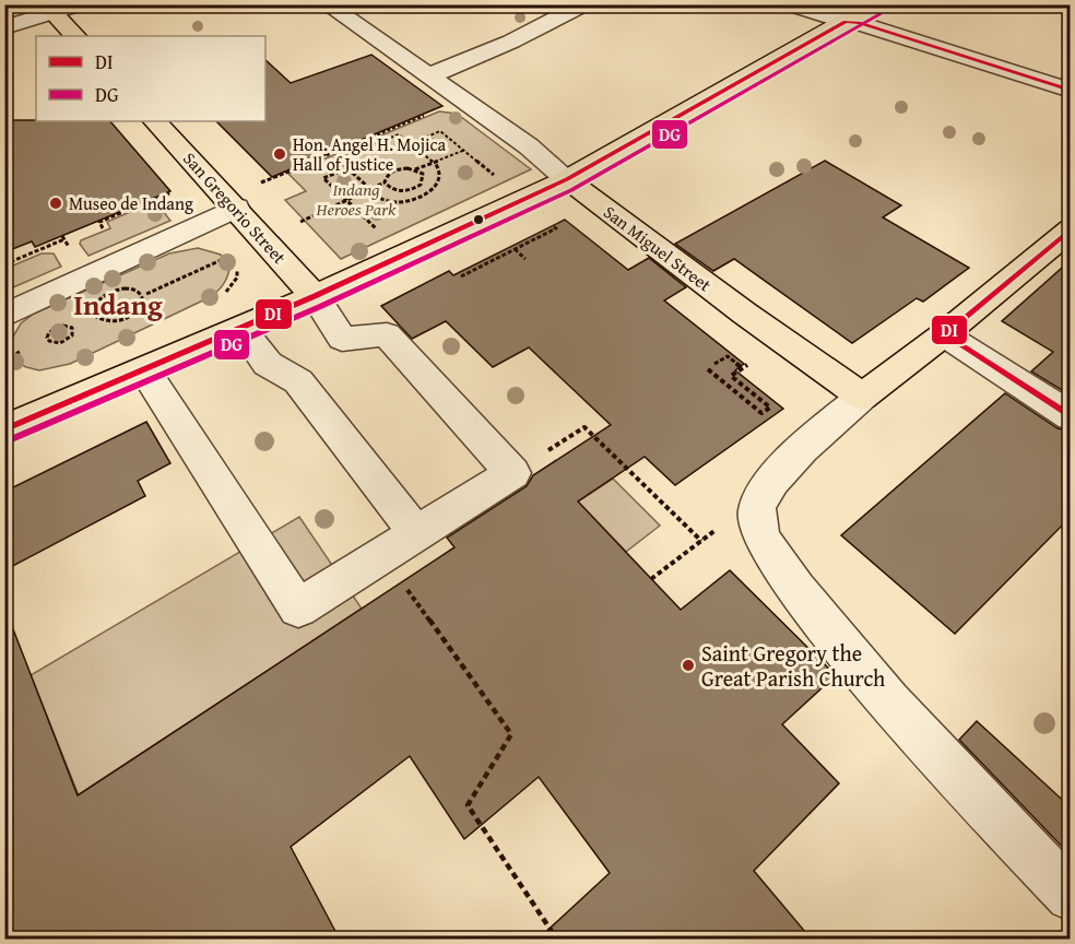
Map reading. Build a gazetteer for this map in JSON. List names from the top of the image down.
{
  "streets": {
    "main road": ["San Gregorio Street", "San Miguel Street"]
  },
  "districts": ["Indang"],
  "parks": ["Indang Heroes Park"],
  "places": ["Hon. Angel H. Mojica Hall of Justice", "Museo de Indang", "Saint Gregory the Great Parish Church"],
  "lines": ["transit line DG", "transit line DI"],
  "legend": ["DI", "DG"]
}
